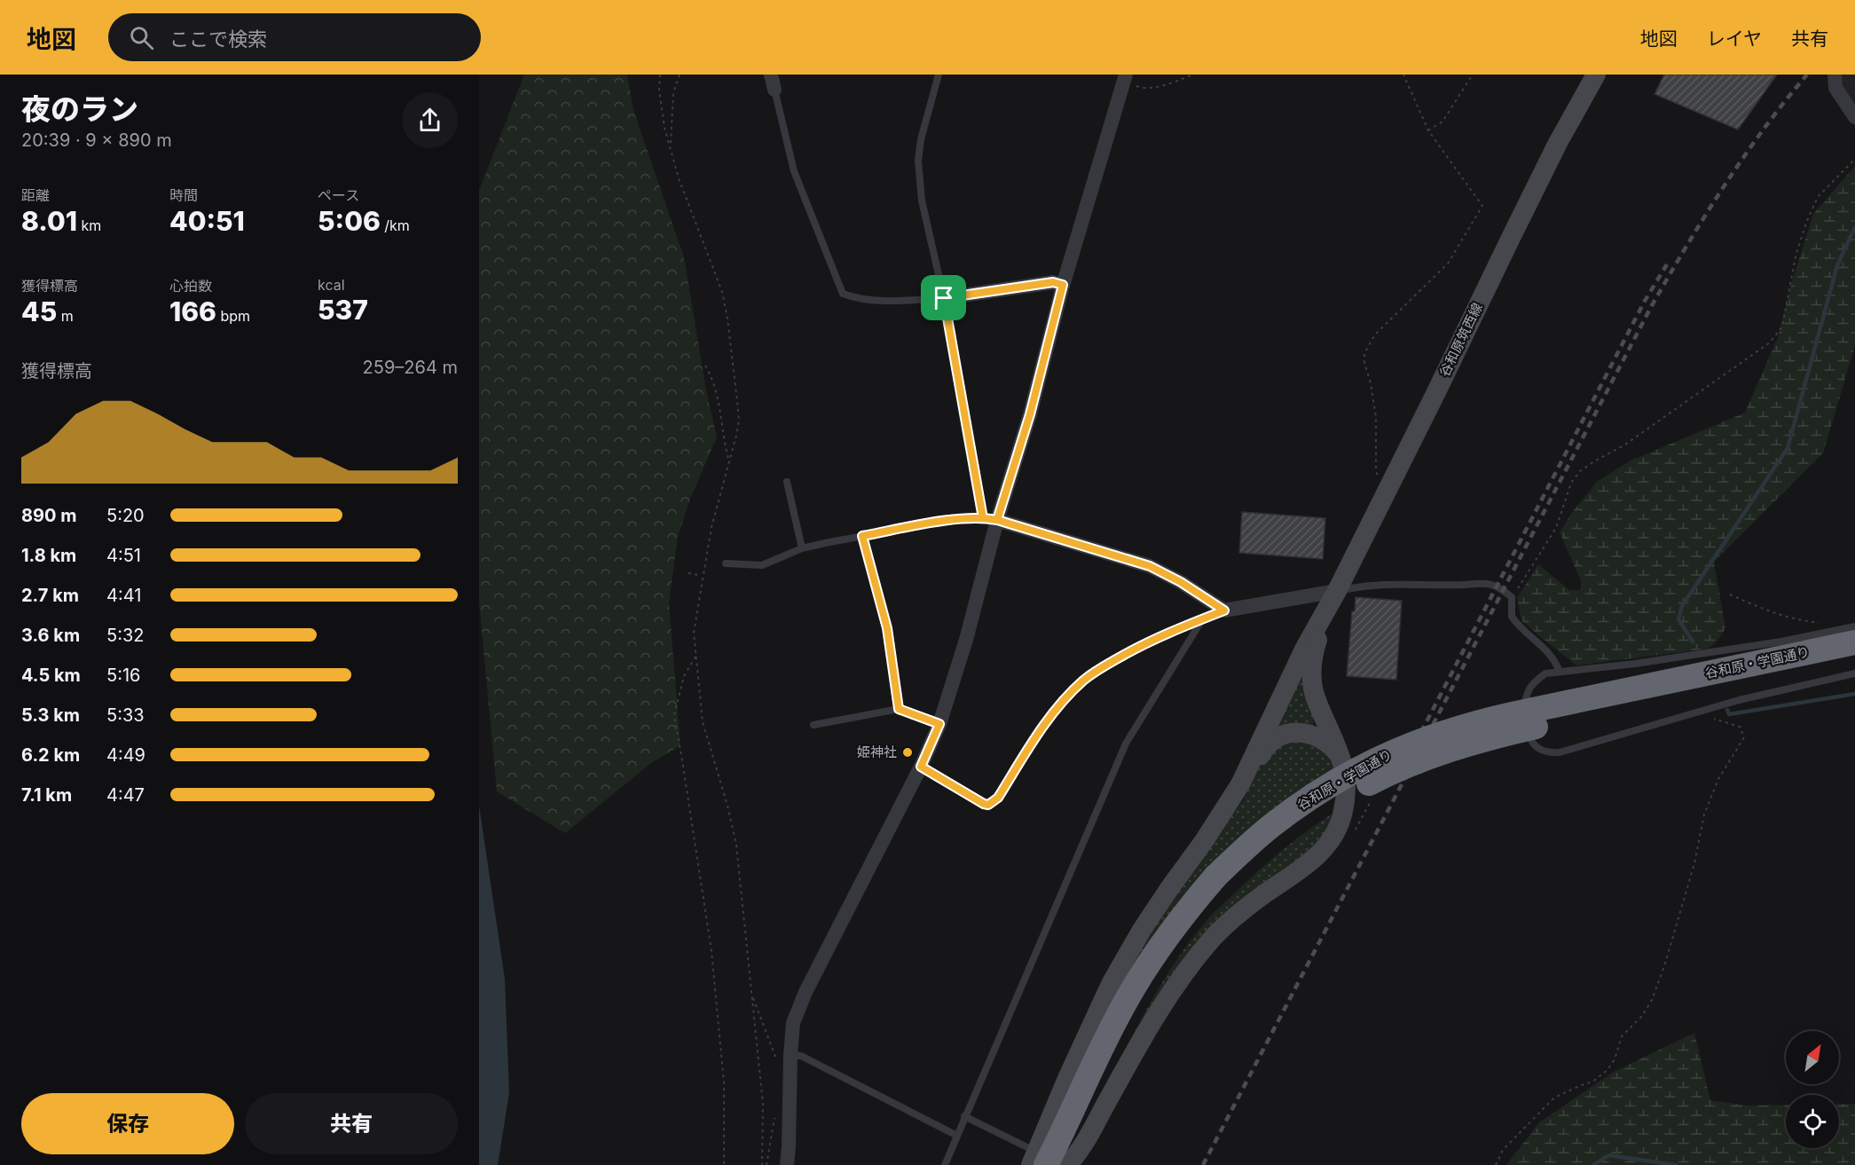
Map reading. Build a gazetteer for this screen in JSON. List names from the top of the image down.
{
  "streets": {
    "highway": ["谷和原・学園通り"],
    "main road": ["谷和原筑西線"]
  },
  "places": ["姫神社"],
  "north": "top right",
  "page": {
    "header": "地図",
    "search": "ここで検索",
    "nav": ["地図", "レイヤ", "共有"],
    "heading": ["夜のラン", "20:39 · 9 × 890 m"],
    "stats": [
      ["距離", "8.01 km"],
      ["時間", "40:51"],
      ["ペース", "5:06 /km"],
      ["獲得標高", "45 m"],
      ["心拍数", "166 bpm"],
      ["kcal", "537"]
    ],
    "chart": ["獲得標高", "259–264 m"],
    "list": [
      {
        "name": "890 m",
        "note": "5:20"
      },
      {
        "name": "1.8 km",
        "note": "4:51"
      },
      {
        "name": "2.7 km",
        "note": "4:41"
      },
      {
        "name": "3.6 km",
        "note": "5:32"
      },
      {
        "name": "4.5 km",
        "note": "5:16"
      },
      {
        "name": "5.3 km",
        "note": "5:33"
      },
      {
        "name": "6.2 km",
        "note": "4:49"
      },
      {
        "name": "7.1 km",
        "note": "4:47"
      }
    ],
    "buttons": ["保存", "共有"]
  }
}
